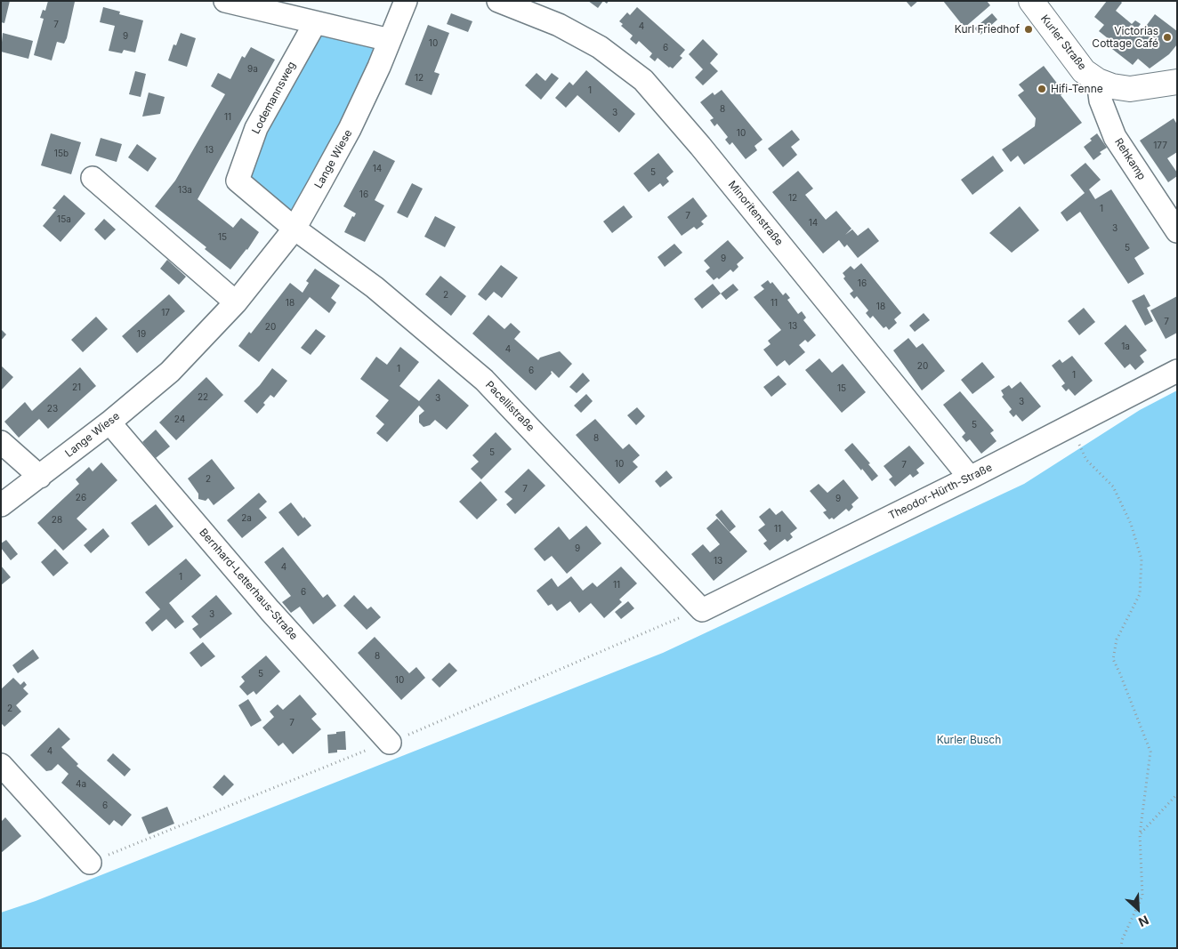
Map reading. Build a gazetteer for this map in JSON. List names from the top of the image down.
{
  "streets": {
    "main road": ["Kurler Straße"],
    "street": [
      "Lodemannsweg",
      "Lange Wiese",
      "Rehkamp",
      "Minoritenstraße",
      "Pacellistraße",
      "Theodor-Hürth-Straße",
      "Bernhard-Letterhaus-Straße"
    ]
  },
  "crossings": [
    ["Kurler Straße", "Rehkamp"],
    ["Lodemannsweg", "Lange Wiese"],
    ["Lodemannsweg", "Pacellistraße"],
    ["Lange Wiese", "Pacellistraße"],
    ["Lange Wiese", "Bernhard-Letterhaus-Straße"],
    ["Minoritenstraße", "Theodor-Hürth-Straße"],
    ["Pacellistraße", "Theodor-Hürth-Straße"]
  ],
  "parks": ["Kurler Busch"],
  "places": ["Kurl Friedhof", "Victorias Cottage Café", "Hifi-Tenne"],
  "house_numbers": [
    "7",
    "4",
    "9",
    "10",
    "6",
    "9a",
    "12",
    "1",
    "8",
    "3",
    "11",
    "10",
    "177",
    "13",
    "15b",
    "14",
    "5",
    "13a",
    "16",
    "12",
    "1",
    "7",
    "15a",
    "14",
    "3",
    "15",
    "5",
    "9",
    "16",
    "2",
    "18",
    "11",
    "18",
    "17",
    "7",
    "13",
    "20",
    "19",
    "1a",
    "4",
    "20",
    "1",
    "6",
    "1",
    "21",
    "15",
    "22",
    "3",
    "3",
    "23",
    "24",
    "5",
    "8",
    "5",
    "10",
    "7",
    "2",
    "7",
    "26",
    "9",
    "2a",
    "28",
    "11",
    "9",
    "13",
    "4",
    "1",
    "11",
    "6",
    "3",
    "8",
    "5",
    "10",
    "2",
    "7",
    "4",
    "4a",
    "6"
  ],
  "north": "bottom right"
}
